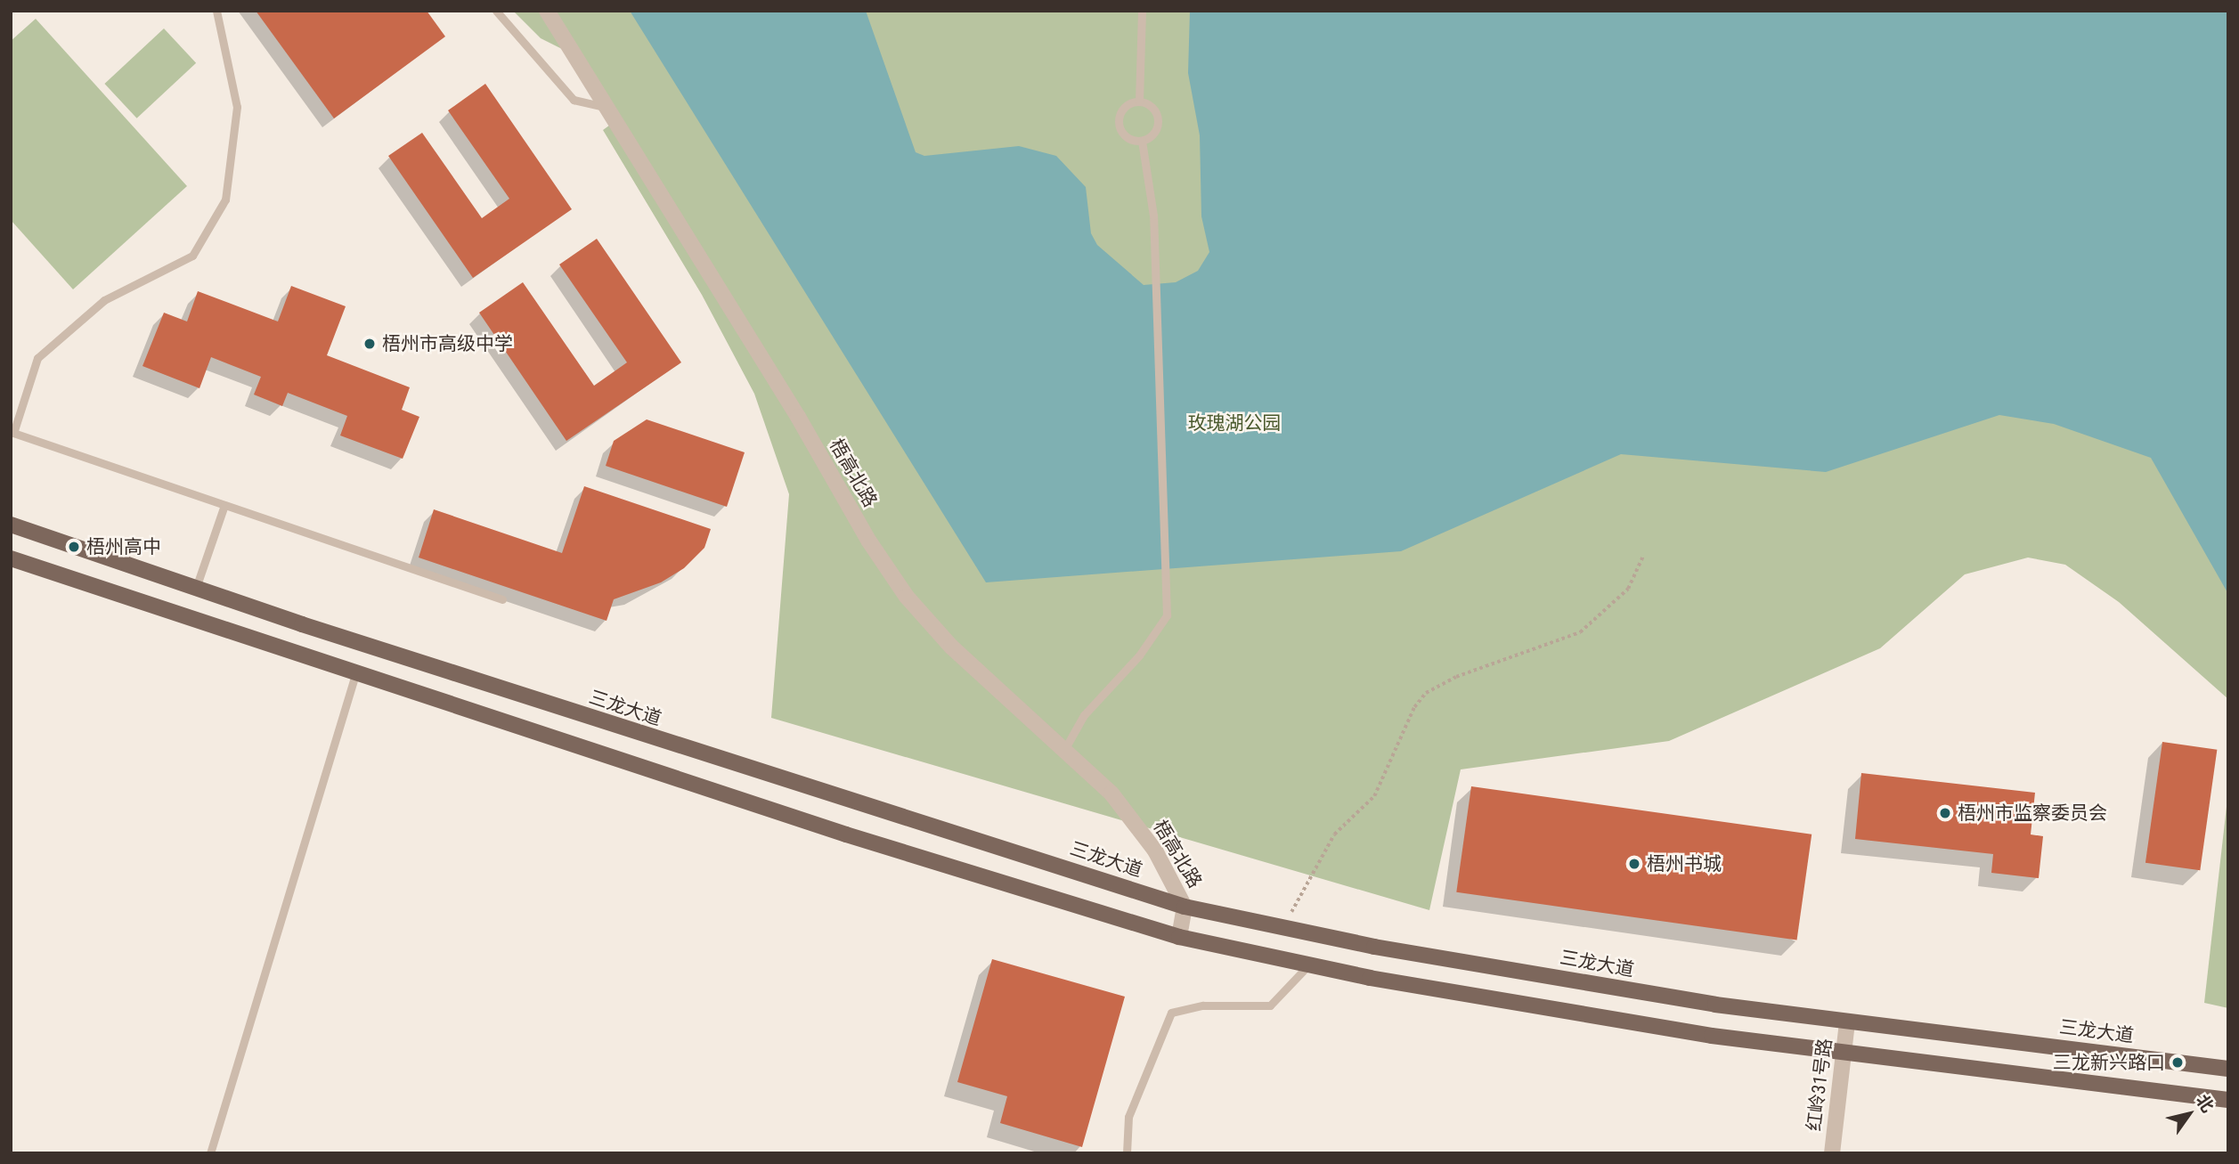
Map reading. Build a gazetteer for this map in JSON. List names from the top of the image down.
{
  "streets": {
    "main road": ["三龙大道"],
    "street": ["梧高北路", "红岭31号路"]
  },
  "crossings": [
    ["梧高北路", "三龙大道"],
    ["三龙大道", "红岭31号路"]
  ],
  "parks": ["玫瑰湖公园"],
  "places": [
    "梧州市高级中学",
    "梧州高中",
    "梧州市监察委员会",
    "梧州书城",
    "三龙新兴路口"
  ],
  "north": "top right"
}
